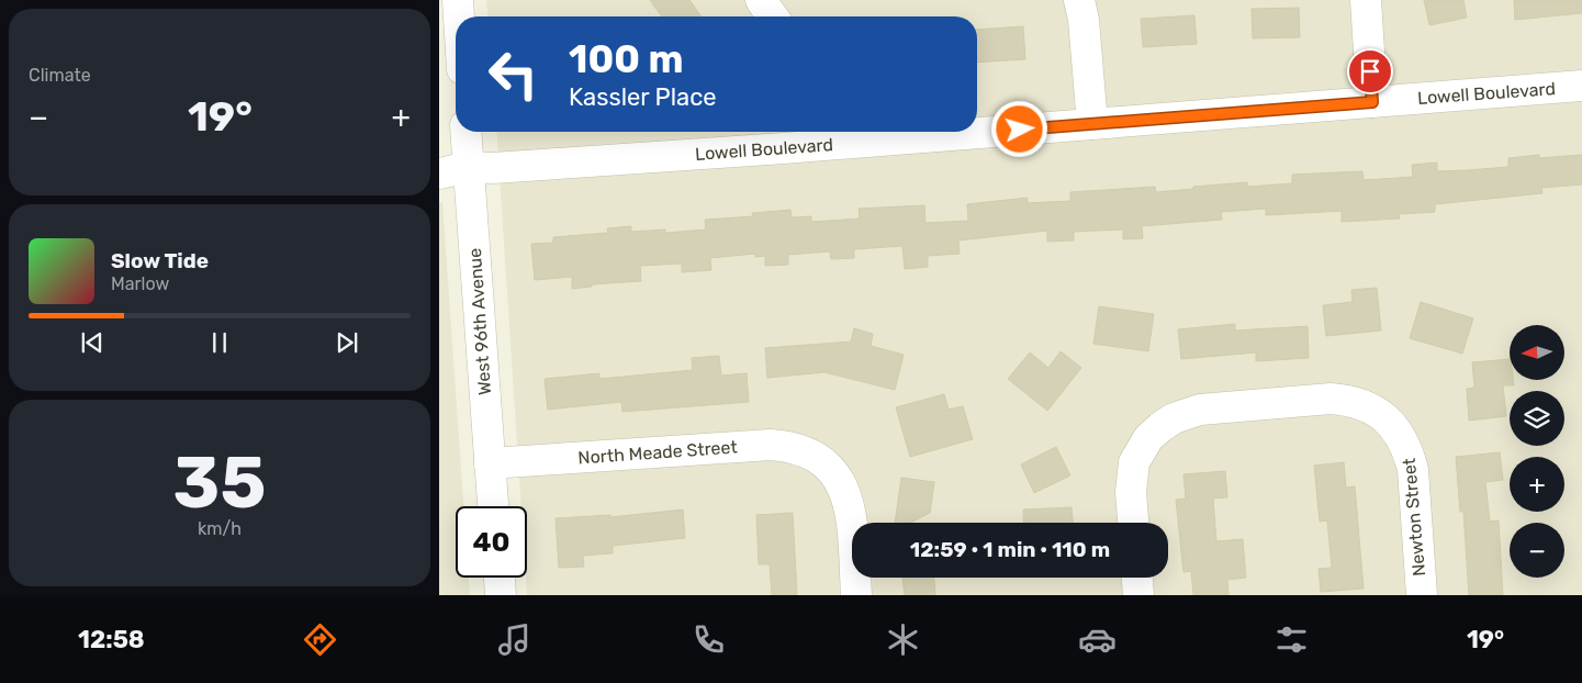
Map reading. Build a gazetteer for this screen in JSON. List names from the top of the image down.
{
  "streets": {
    "street": [
      "Lowell Boulevard",
      "West 96th Avenue",
      "North Meade Street",
      "Newton Street"
    ]
  },
  "crossings": [
    ["Lowell Boulevard", "West 96th Avenue"],
    ["West 96th Avenue", "North Meade Street"]
  ],
  "north": "left",
  "page": {
    "tile": [
      "Climate",
      ["35", "km/h"]
    ],
    "turn": ["100 m", "Kassler Place"],
    "heat": ["−", "19°", "+"],
    "song": ["Slow Tide", "Marlow"],
    "map_buttons": ["+", "−"],
    "limit": "40",
    "trip": "12:59 · 1 min · 110 m",
    "tabs": ["12:58", "19°"]
  }
}
